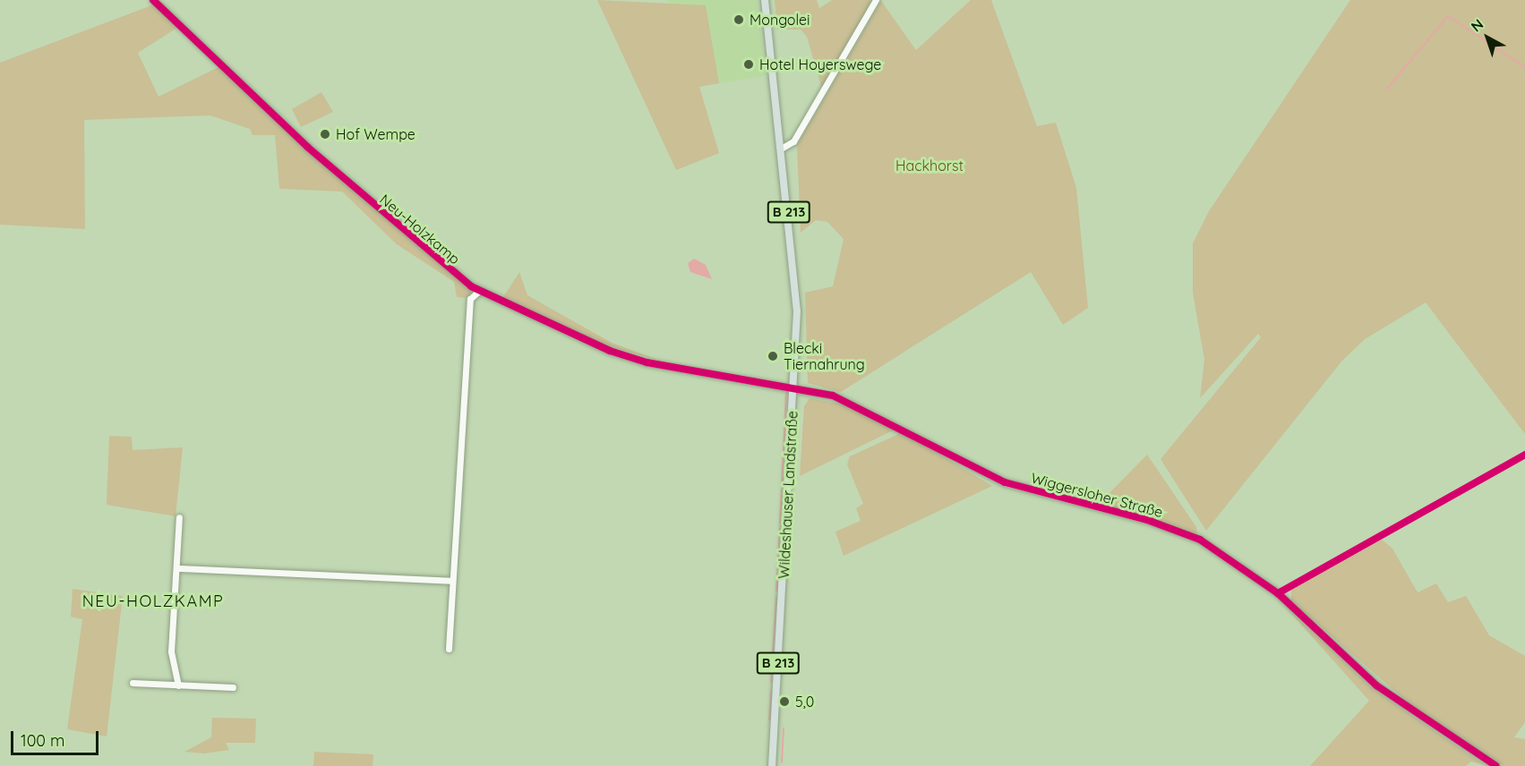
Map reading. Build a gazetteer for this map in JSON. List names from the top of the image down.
{
  "streets": {
    "main road": ["B 213", "Wildeshauser Landstraße"],
    "street": ["Neu-Holzkamp", "Wiggersloher Straße"]
  },
  "crossings": [
    ["Neu-Holzkamp", "Wildeshauser Landstraße"],
    ["Neu-Holzkamp", "Wiggersloher Straße"],
    ["Wildeshauser Landstraße", "Wiggersloher Straße"]
  ],
  "districts": ["NEU-HOLZKAMP"],
  "parks": ["Hackhorst"],
  "places": [
    "Mongolei",
    "Hotel Hoyerswege",
    "Hof Wempe",
    "Blecki Tiernahrung",
    "5,0"
  ],
  "scale_bar": "100 m",
  "north": "top left"
}
